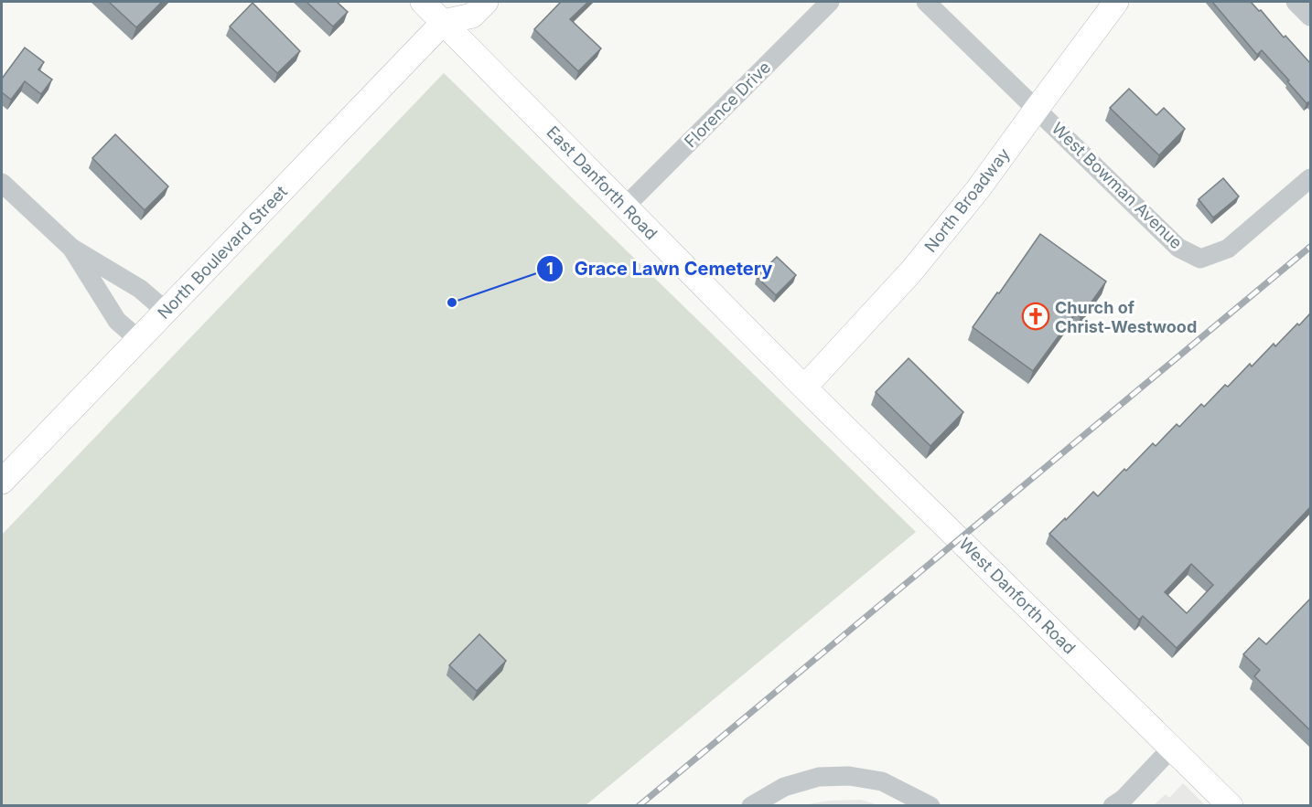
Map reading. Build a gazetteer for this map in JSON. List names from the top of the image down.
{
  "streets": {
    "main road": [
      "East Danforth Road",
      "North Broadway",
      "North Boulevard Street",
      "West Danforth Road"
    ],
    "street": ["Florence Drive", "West Bowman Avenue"]
  },
  "crossings": [
    ["Florence Drive", "East Danforth Road"],
    ["East Danforth Road", "North Broadway"],
    ["East Danforth Road", "North Boulevard Street"],
    ["East Danforth Road", "West Danforth Road"],
    ["West Bowman Avenue", "North Broadway"],
    ["North Broadway", "West Danforth Road"]
  ],
  "places": {
    "other": ["Grace Lawn Cemetery"],
    "church": ["Church of Christ-Westwood"]
  }
}
